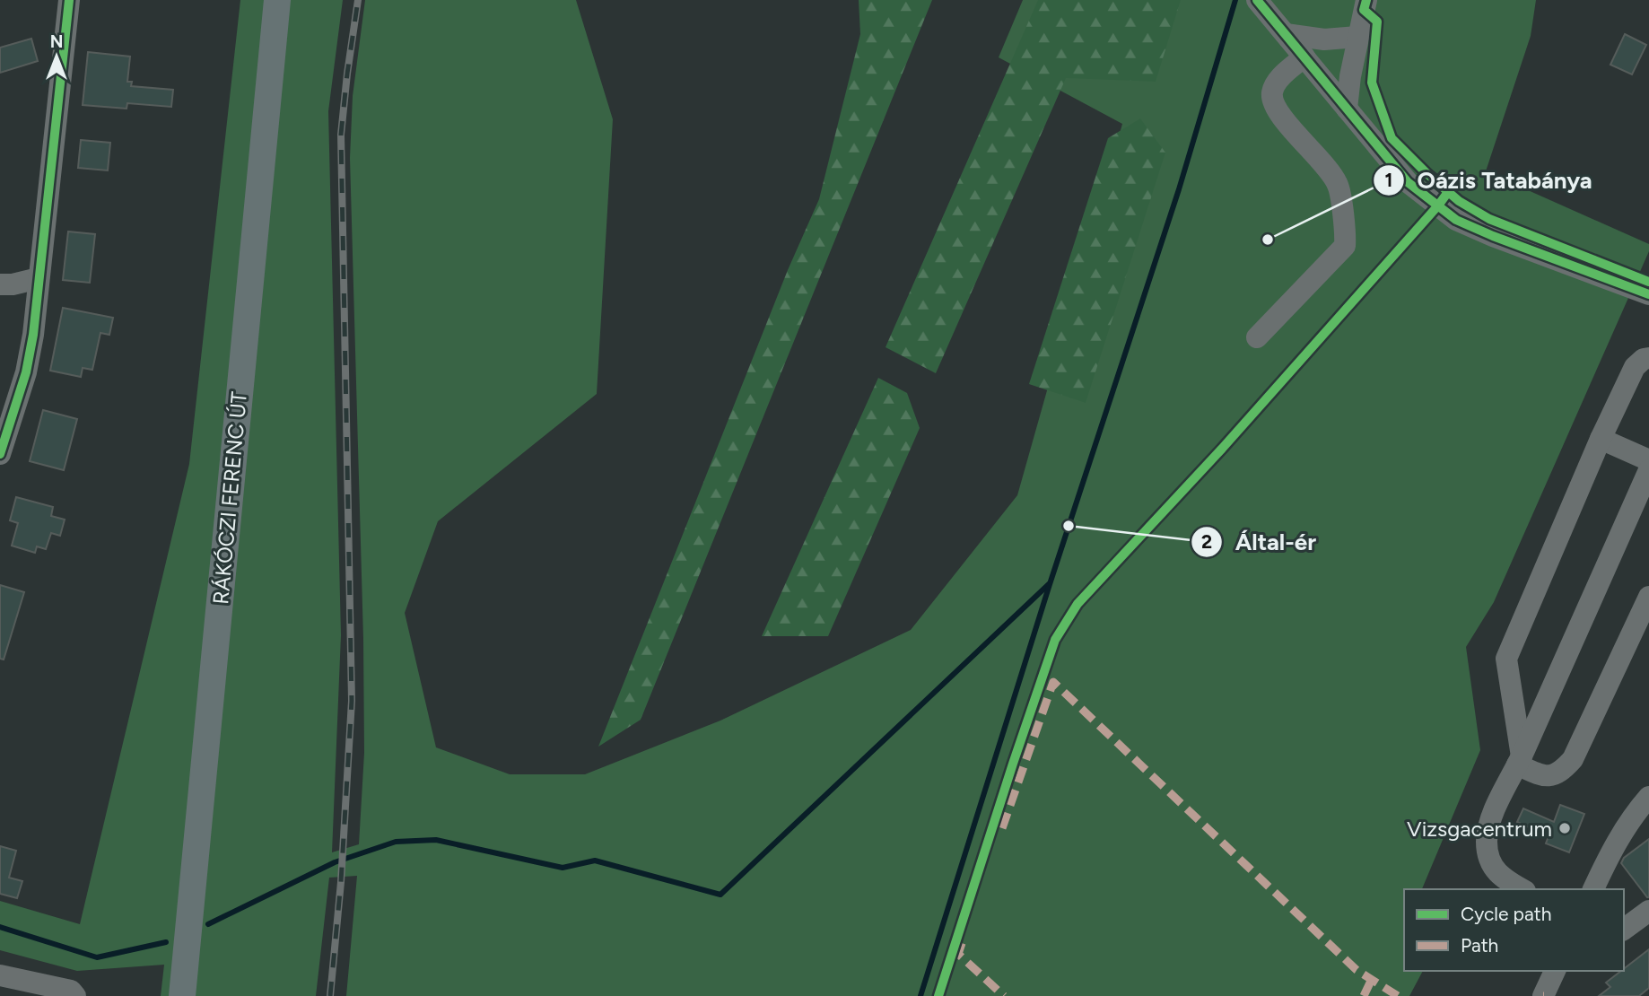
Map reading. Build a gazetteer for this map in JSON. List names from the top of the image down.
{
  "streets": {
    "main road": ["RÁKÓCZI FERENC ÚT"]
  },
  "places": ["Oázis Tatabánya", "Által-ér", "Vizsgacentrum"],
  "legend": ["Cycle path", "Path"],
  "north": "top"
}
